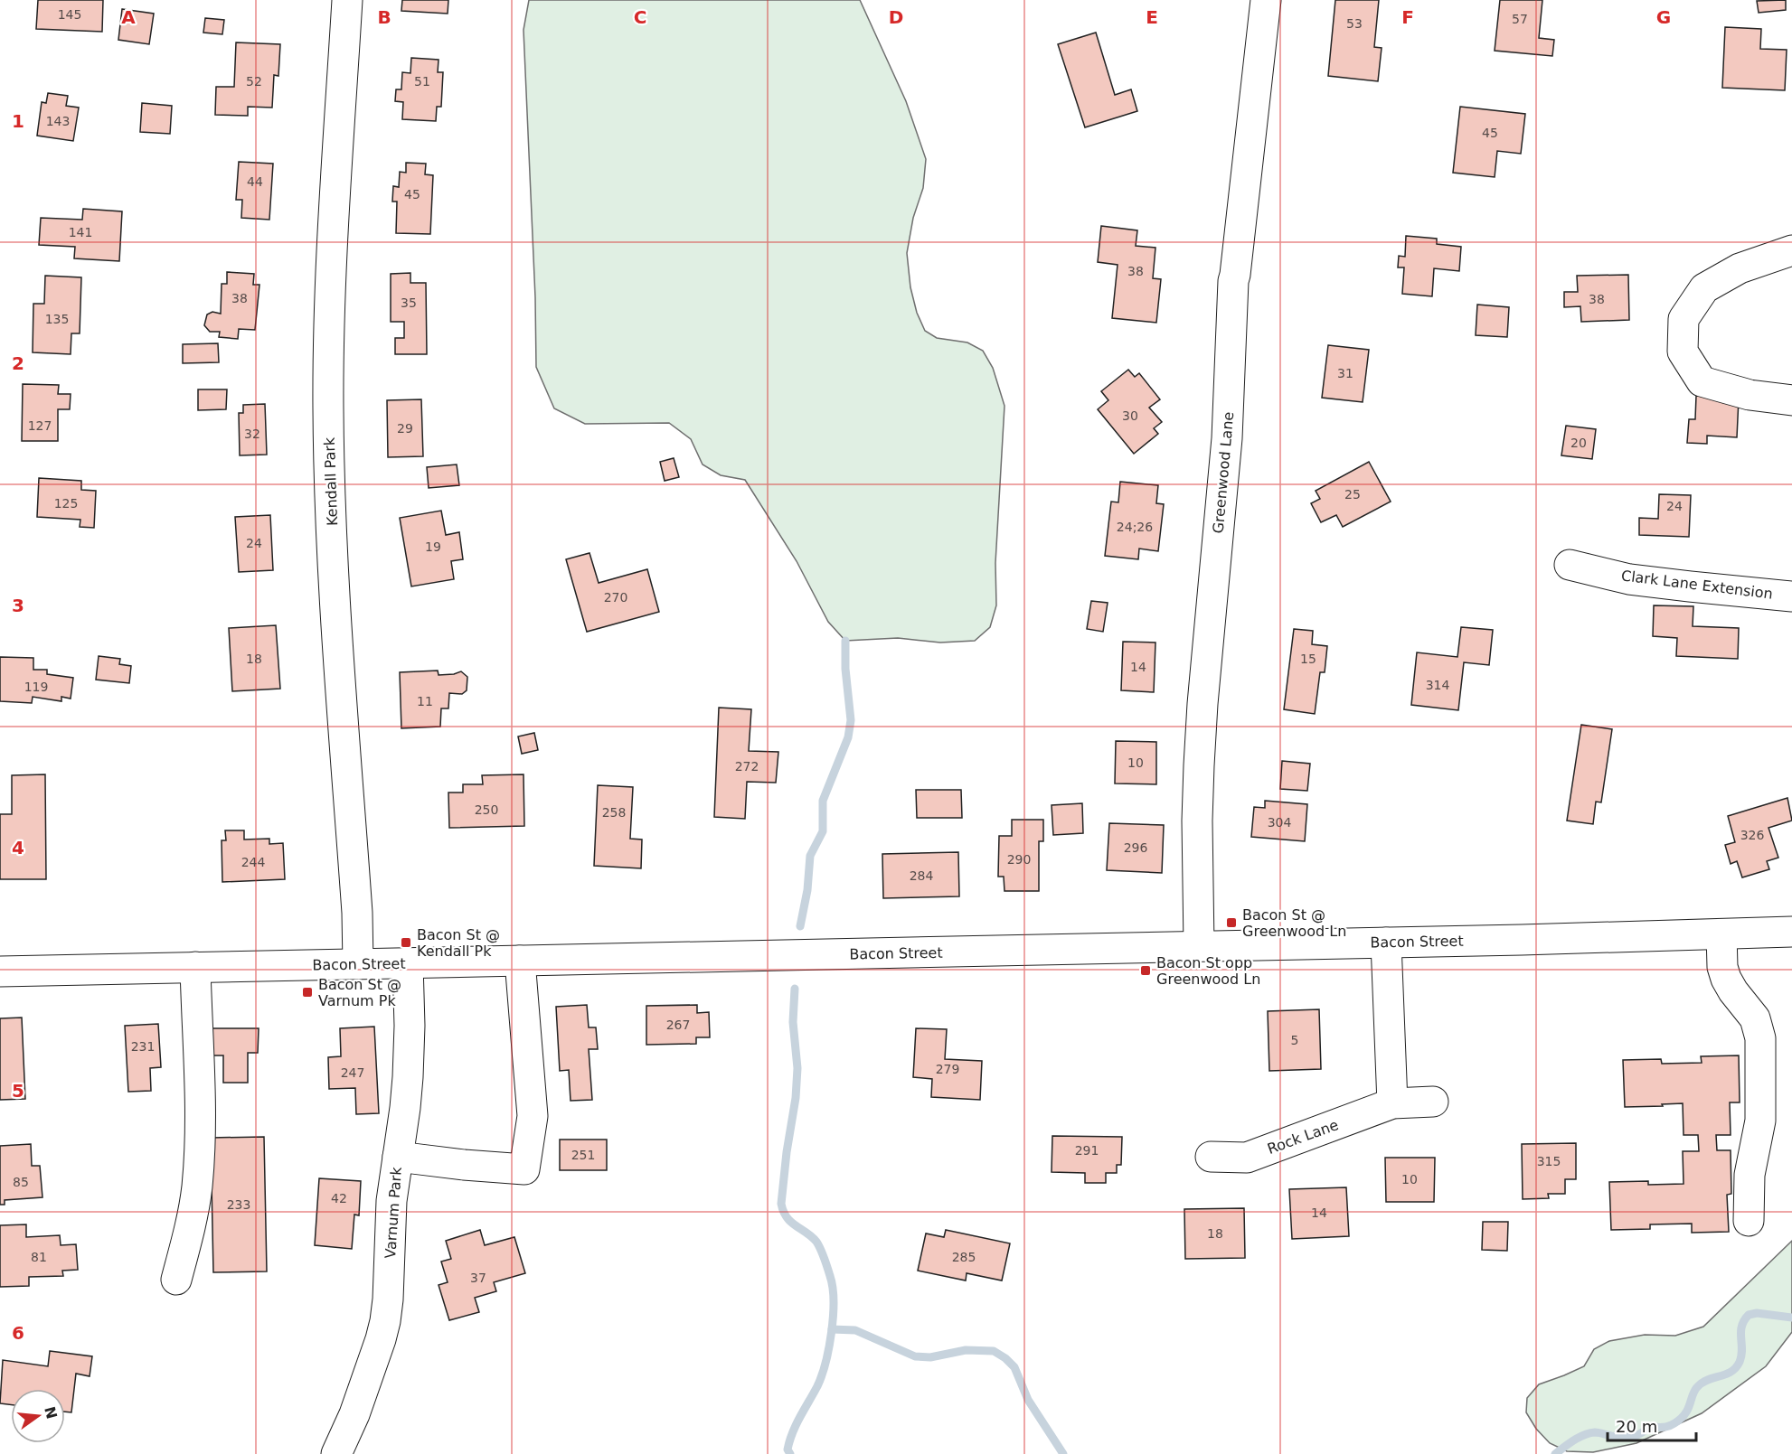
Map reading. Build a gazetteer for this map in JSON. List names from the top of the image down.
{
  "streets": {
    "street": [
      "Greenwood Lane",
      "Kendall Park",
      "Clark Lane Extension",
      "Bacon Street",
      "Rock Lane",
      "Varnum Park"
    ]
  },
  "crossings": [
    ["Greenwood Lane", "Bacon Street"],
    ["Kendall Park", "Bacon Street"],
    ["Bacon Street", "Varnum Park"]
  ],
  "places": {
    "transit": [
      "Bacon St @ Greenwood Ln",
      "Bacon St @ Kendall Pk",
      "Bacon St opp Greenwood Ln",
      "Bacon St @ Varnum Pk"
    ]
  },
  "house_numbers": [
    "145",
    "57",
    "53",
    "52",
    "51",
    "143",
    "45",
    "44",
    "45",
    "141",
    "38",
    "38",
    "38",
    "35",
    "135",
    "31",
    "30",
    "127",
    "29",
    "32",
    "20",
    "25",
    "125",
    "24",
    "24;26",
    "24",
    "19",
    "270",
    "18",
    "15",
    "14",
    "314",
    "119",
    "11",
    "10",
    "272",
    "250",
    "258",
    "304",
    "326",
    "296",
    "290",
    "244",
    "284",
    "267",
    "5",
    "231",
    "279",
    "247",
    "291",
    "251",
    "315",
    "10",
    "85",
    "42",
    "233",
    "14",
    "18",
    "81",
    "285",
    "37"
  ],
  "scale_bar": "20 m",
  "north": "right",
  "grid": {
    "columns": [
      "A",
      "B",
      "C",
      "D",
      "E",
      "F",
      "G"
    ],
    "rows": [
      "1",
      "2",
      "3",
      "4",
      "5",
      "6"
    ]
  }
}
